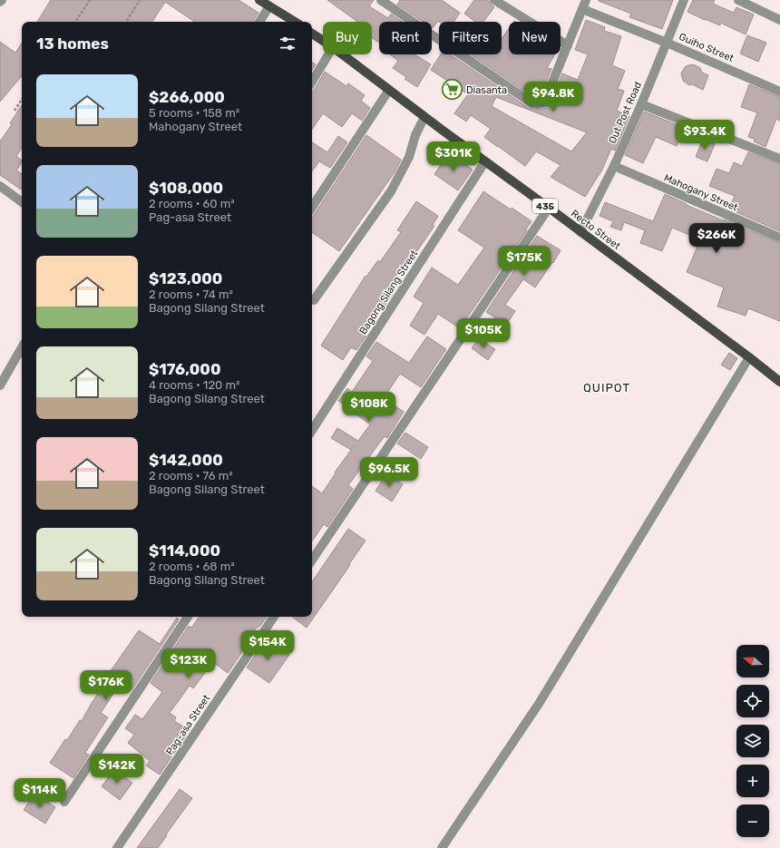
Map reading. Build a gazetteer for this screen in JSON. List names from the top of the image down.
{
  "streets": {
    "main road": ["435", "Recto Street"],
    "street": [
      "Guiho Street",
      "Out Post Road",
      "Mahogany Street",
      "Bagong Silang Street",
      "Pag-asa Street"
    ]
  },
  "crossings": [
    ["Guiho Street", "Out Post Road"],
    ["Out Post Road", "Mahogany Street"],
    ["Out Post Road", "Recto Street"],
    ["Recto Street", "Bagong Silang Street"]
  ],
  "districts": ["QUIPOT"],
  "places": {
    "supermarket": ["Diasanta"]
  },
  "north": "left",
  "page": {
    "chip": [
      "Buy",
      "Rent",
      "Filters",
      "New"
    ],
    "heading": "13 homes",
    "list": [
      {
        "name": "$266,000",
        "note": "5 rooms · 158 m² · Mahogany Street"
      },
      {
        "name": "$108,000",
        "note": "2 rooms · 60 m² · Pag-asa Street"
      },
      {
        "name": "$123,000",
        "note": "2 rooms · 74 m² · Bagong Silang Street"
      },
      {
        "name": "$176,000",
        "note": "4 rooms · 120 m² · Bagong Silang Street"
      },
      {
        "name": "$142,000",
        "note": "2 rooms · 76 m² · Bagong Silang Street"
      },
      {
        "name": "$114,000",
        "note": "2 rooms · 68 m² · Bagong Silang Street"
      }
    ],
    "price": [
      "$94.8K",
      "$93.4K",
      "$301K",
      "$266K",
      "$175K",
      "$105K",
      "$108K",
      "$96.5K",
      "$154K",
      "$123K",
      "$176K",
      "$142K",
      "$114K"
    ],
    "map_buttons": ["+", "−"]
  }
}
